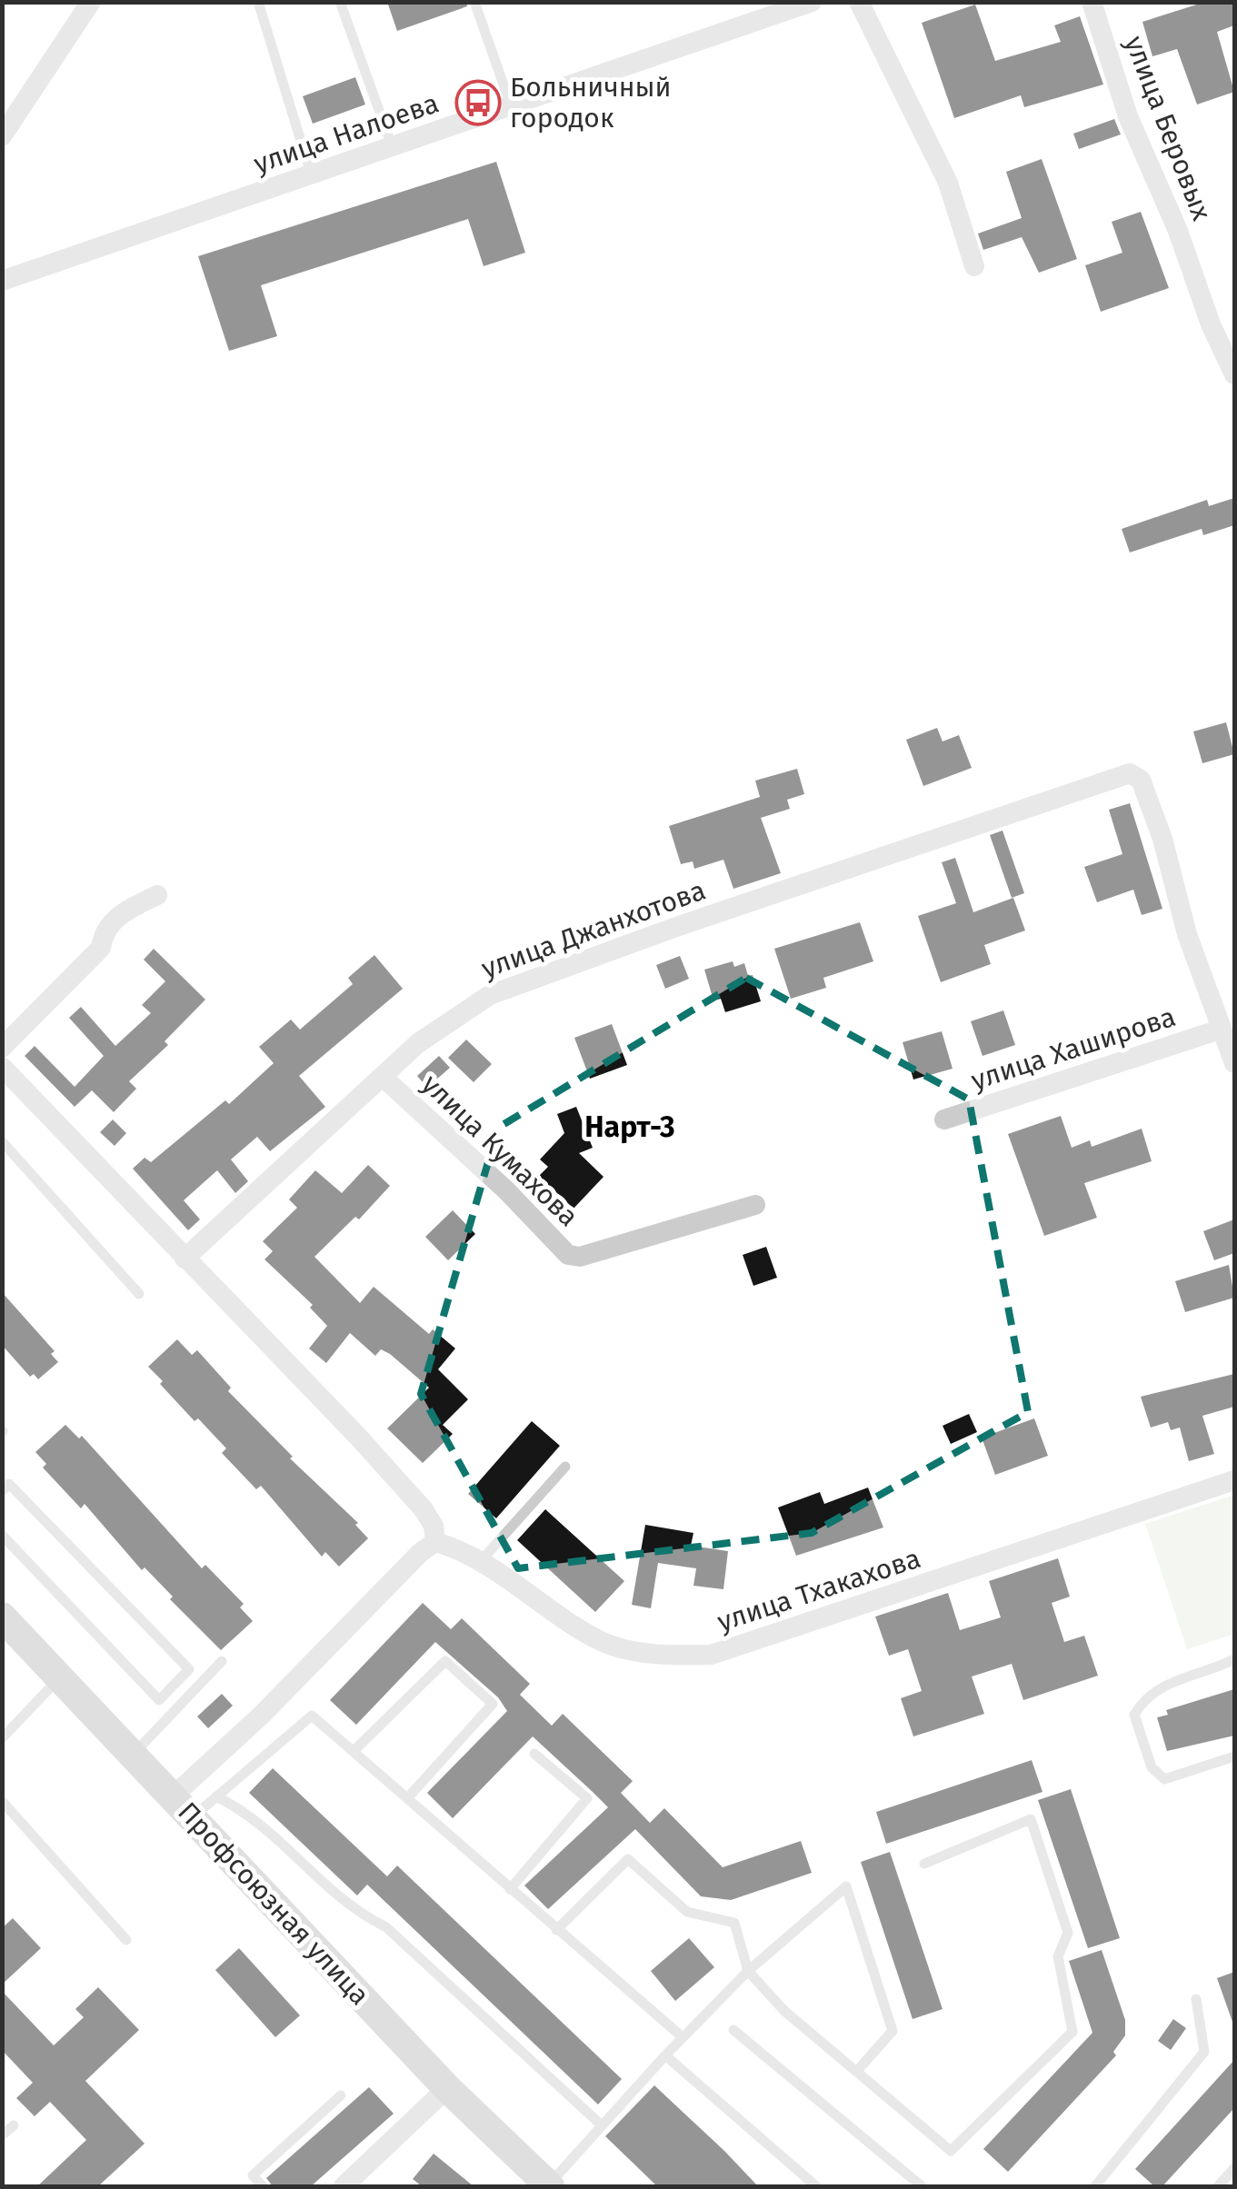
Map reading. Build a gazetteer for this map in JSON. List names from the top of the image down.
{
  "streets": {
    "street": [
      "улица Беровых",
      "улица Налоева",
      "улица Джанхотова",
      "улица Хаширова",
      "улица Кумахова",
      "улица Тхакахова",
      "Профсоюзная улица"
    ]
  },
  "crossings": [
    ["улица Джанхотова", "улица Хаширова"],
    ["улица Джанхотова", "улица Кумахова"]
  ],
  "districts": ["Нарт-3"],
  "places": {
    "bus stop": ["Больничный городок"]
  }
}
